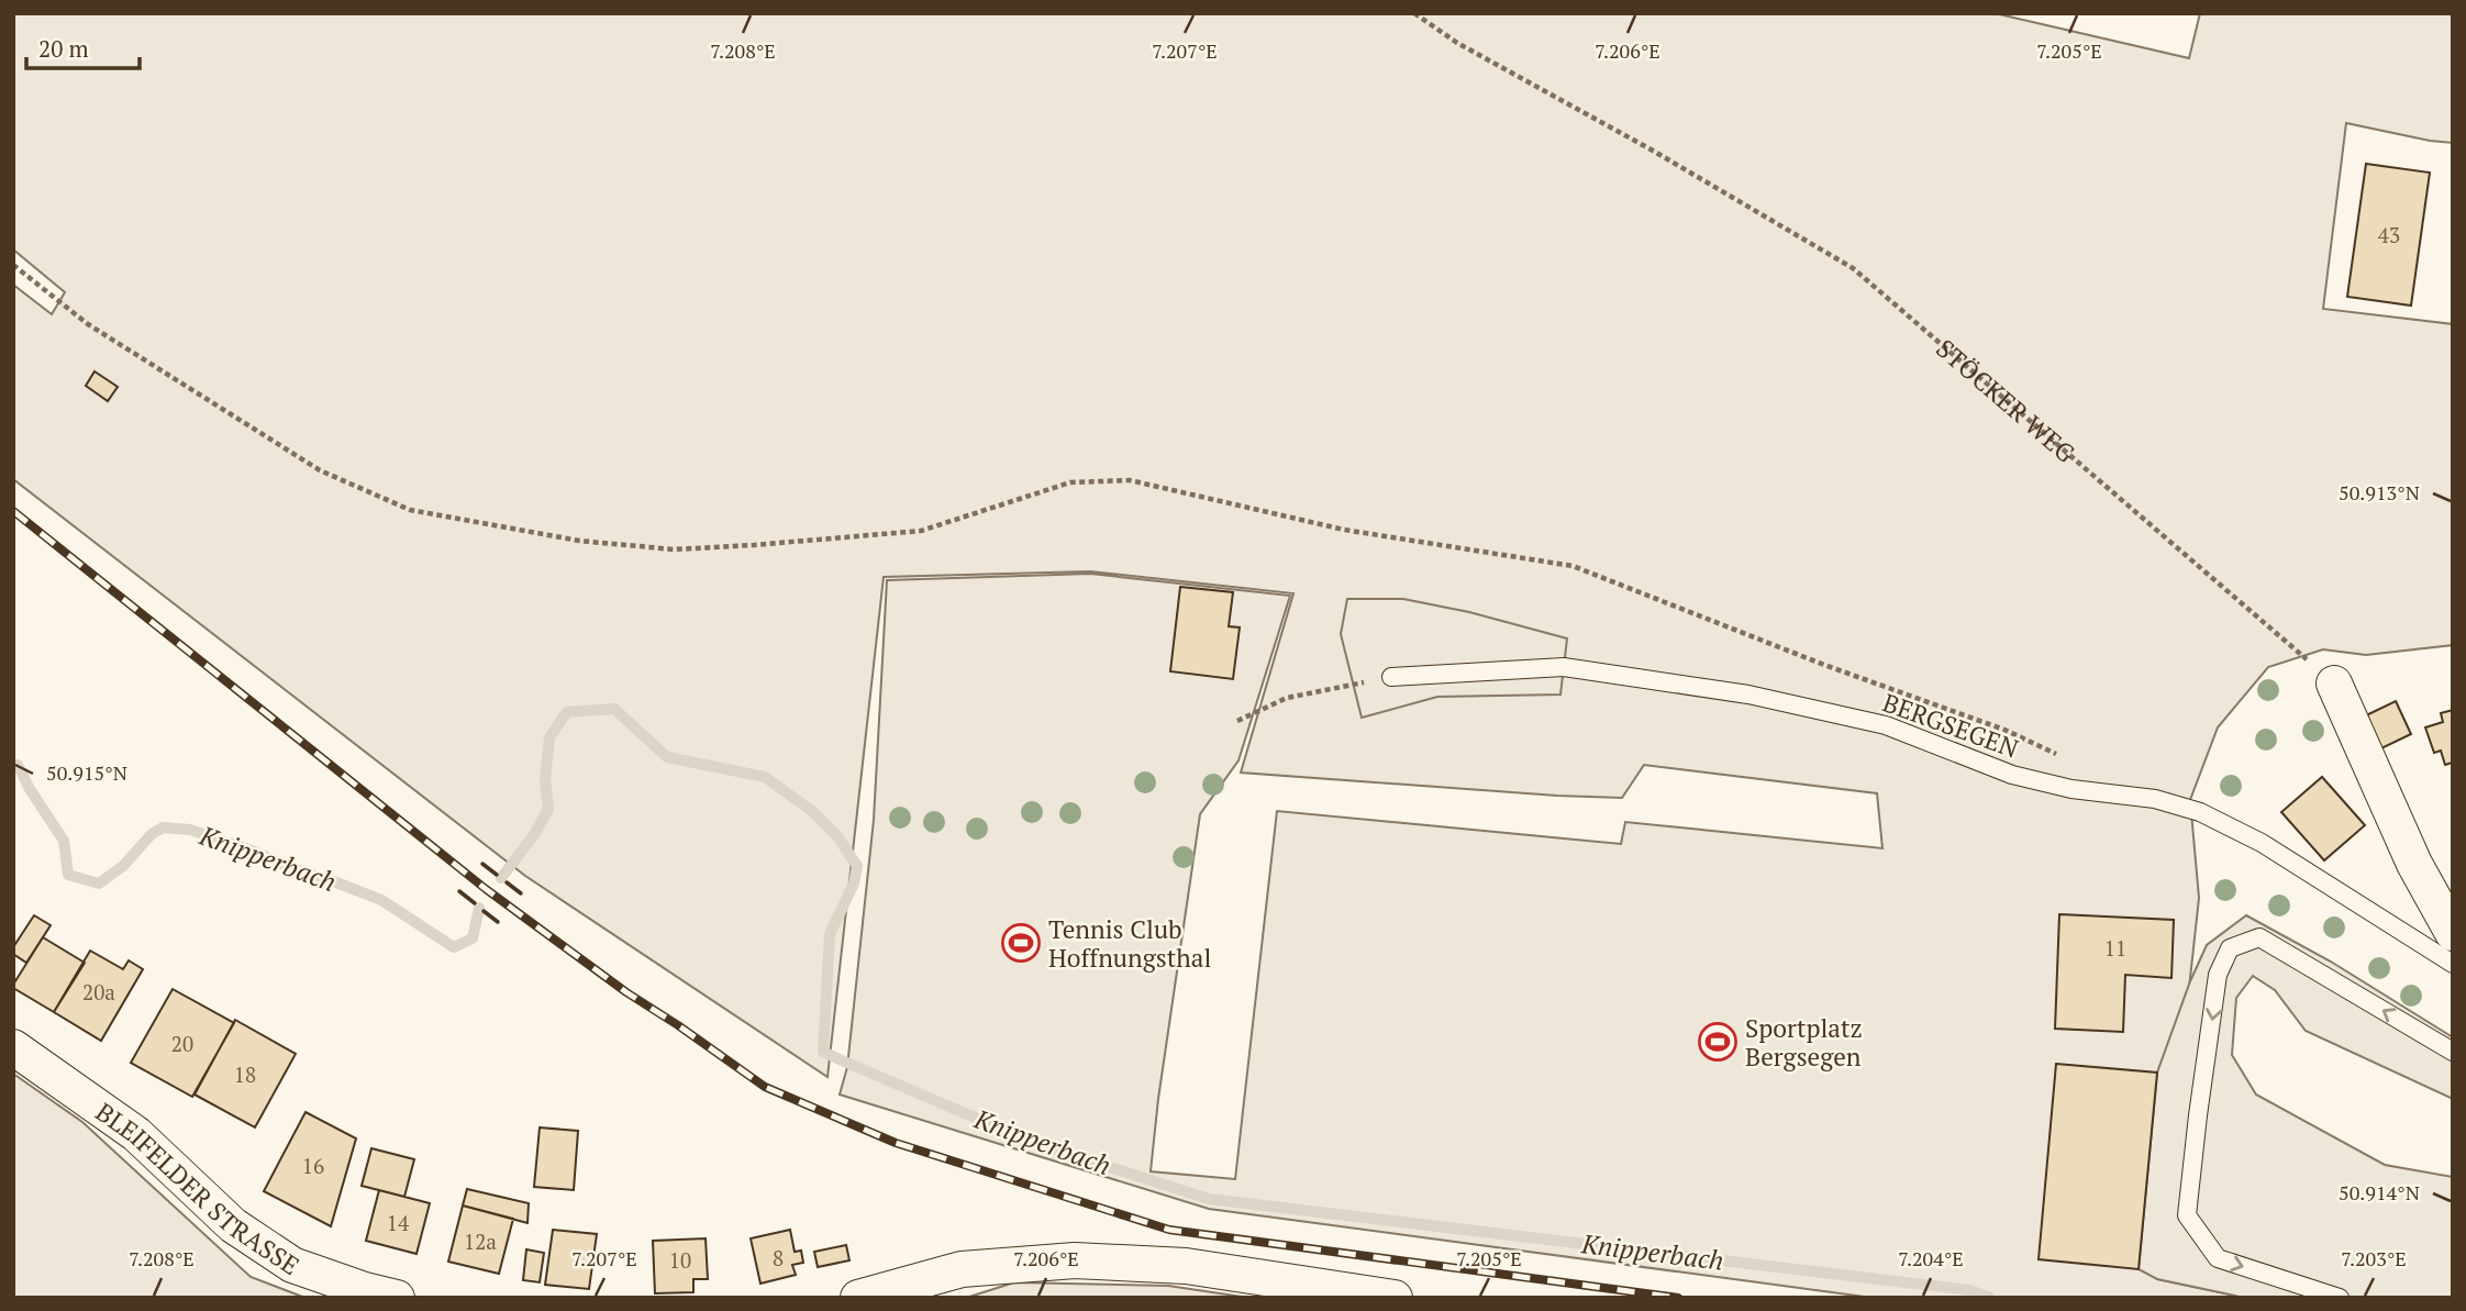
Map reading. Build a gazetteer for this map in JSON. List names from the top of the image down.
{
  "streets": {
    "street": ["BLEIFELDER STRASSE"],
    "lane": ["BERGSEGEN"],
    "path": ["STÖCKER WEG"]
  },
  "water": ["Knipperbach"],
  "places": {
    "sports": ["Tennis Club Hoffnungsthal", "Sportplatz Bergsegen"]
  },
  "house_numbers": [
    "43",
    "11",
    "20a",
    "20",
    "18",
    "16",
    "14",
    "12a",
    "8",
    "10"
  ],
  "scale_bar": "20 m",
  "coordinates": [
    "7.208°E",
    "7.207°E",
    "7.206°E",
    "7.205°E",
    "50.913°N",
    "50.915°N",
    "50.914°N",
    "7.204°E",
    "7.203°E"
  ]
}
